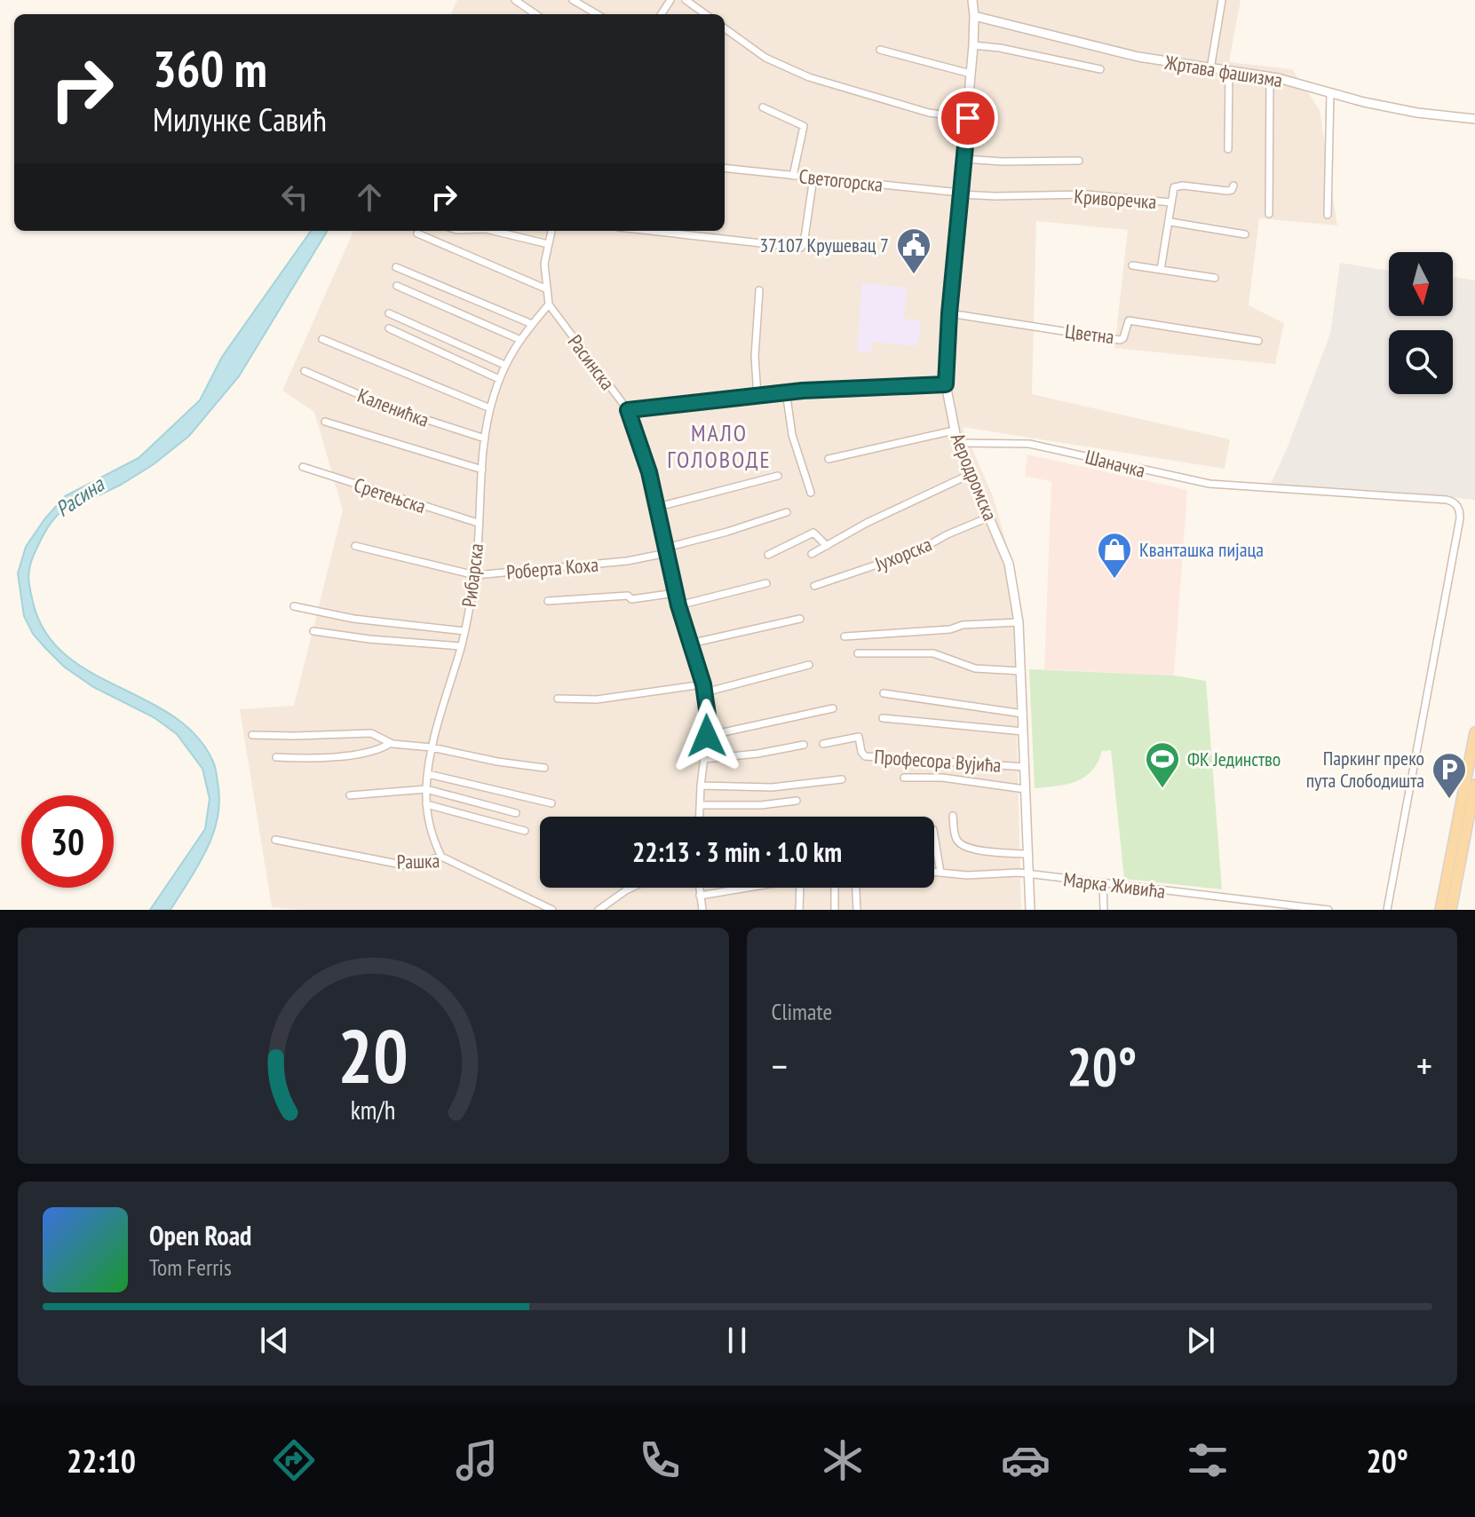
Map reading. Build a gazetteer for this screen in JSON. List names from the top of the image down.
{
  "streets": {
    "street": [
      "Жртава фашизма",
      "Светогорска",
      "Криворечка",
      "Цветна",
      "Расинска",
      "Каленићка",
      "Шаначка",
      "Аеродромска",
      "Сретењска",
      "Јухорска",
      "Роберта Коха",
      "Рибарска",
      "Професора Вујића",
      "Рашка",
      "Марка Живића"
    ]
  },
  "crossings": [
    ["Жртава фашизма", "Аеродромска"],
    ["Светогорска", "Криворечка"],
    ["Светогорска", "Аеродромска"],
    ["Криворечка", "Аеродромска"],
    ["Цветна", "Аеродромска"],
    ["Расинска", "Роберта Коха"],
    ["Расинска", "Рибарска"],
    ["Каленићка", "Рибарска"],
    ["Шаначка", "Аеродромска"],
    ["Аеродромска", "Јухорска"],
    ["Аеродромска", "Професора Вујића"],
    ["Аеродромска", "Марка Живића"],
    ["Сретењска", "Рибарска"],
    ["Роберта Коха", "Рибарска"],
    ["Рибарска", "Рашка"]
  ],
  "districts": ["МАЛО ГОЛОВОДЕ"],
  "water": ["Расина"],
  "places": {
    "public building": ["37107 Крушевац 7"],
    "shop": ["Кванташка пијаца"],
    "sports": ["ФК Јединство"],
    "parking": ["Паркинг преко пута Слободишта"]
  },
  "north": "bottom",
  "page": {
    "turn": ["360 m", "Милунке Савић"],
    "limit": "30",
    "trip": "22:13 · 3 min · 1.0 km",
    "tile": "Climate",
    "heat": ["−", "20°", "+"],
    "song": ["Open Road", "Tom Ferris"],
    "tabs": ["22:10", "20°"],
    "gauge": ["20", "km/h"]
  }
}
